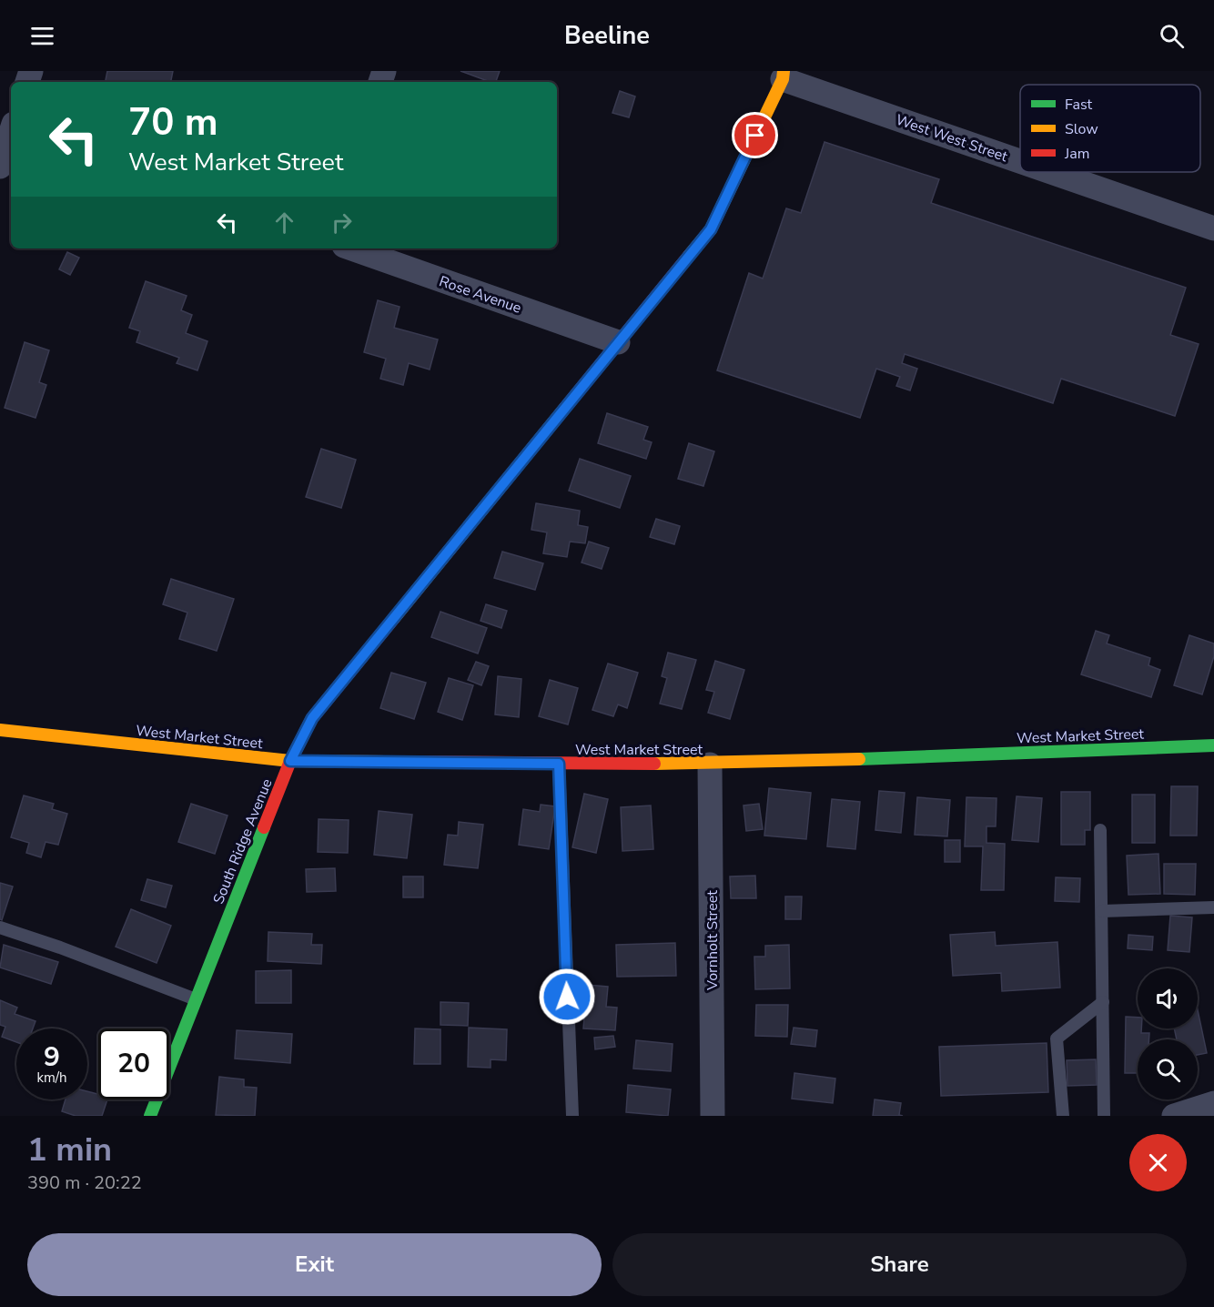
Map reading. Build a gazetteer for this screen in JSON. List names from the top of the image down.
{
  "streets": {
    "street": [
      "West West Street",
      "Rose Avenue",
      "West Market Street",
      "South Ridge Avenue",
      "Vornholt Street"
    ]
  },
  "crossings": [
    ["West West Street", "South Ridge Avenue"],
    ["Rose Avenue", "South Ridge Avenue"],
    ["West Market Street", "South Ridge Avenue"],
    ["West Market Street", "Vornholt Street"]
  ],
  "legend": ["Fast", "Slow", "Jam"],
  "page": {
    "header": "Beeline",
    "turn": ["70 m", "West Market Street"],
    "speed": "9 km/h",
    "limit": "20",
    "heading": ["1 min", "390 m · 20:22"],
    "buttons": ["Exit", "Share"]
  }
}
